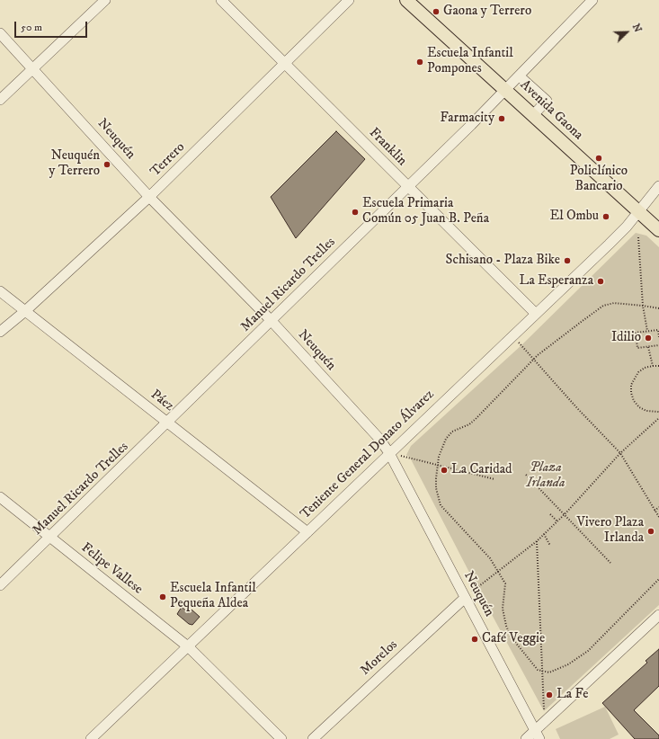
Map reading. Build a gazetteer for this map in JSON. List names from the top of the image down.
{
  "streets": {
    "main road": ["Avenida Gaona"],
    "street": [
      "Neuquén",
      "Franklin",
      "Terrero",
      "Manuel Ricardo Trelles",
      "Páez",
      "Teniente General Donato Álvarez",
      "Felipe Vallese",
      "Morelos"
    ]
  },
  "crossings": [
    ["Avenida Gaona", "Manuel Ricardo Trelles"],
    ["Avenida Gaona", "Teniente General Donato Álvarez"],
    ["Neuquén", "Terrero"],
    ["Neuquén", "Manuel Ricardo Trelles"],
    ["Neuquén", "Teniente General Donato Álvarez"],
    ["Neuquén", "Morelos"],
    ["Franklin", "Terrero"],
    ["Franklin", "Manuel Ricardo Trelles"],
    ["Franklin", "Teniente General Donato Álvarez"],
    ["Terrero", "Páez"],
    ["Manuel Ricardo Trelles", "Páez"],
    ["Manuel Ricardo Trelles", "Felipe Vallese"],
    ["Páez", "Teniente General Donato Álvarez"],
    ["Teniente General Donato Álvarez", "Felipe Vallese"]
  ],
  "parks": ["Plaza Irlanda"],
  "places": [
    "Gaona y Terrero",
    "Escuela Infantil Pompones",
    "Farmacity",
    "Policlínico Bancario",
    "Neuquén y Terrero",
    "Escuela Primaria Común 05 Juan B. Peña",
    "El Ombu",
    "Schisano - Plaza Bike",
    "La Esperanza",
    "Idilio",
    "La Caridad",
    "Vivero Plaza Irlanda",
    "Escuela Infantil Pequeña Aldea",
    "Café Veggie",
    "La Fe"
  ],
  "scale_bar": "50 m",
  "north": "top right"
}
